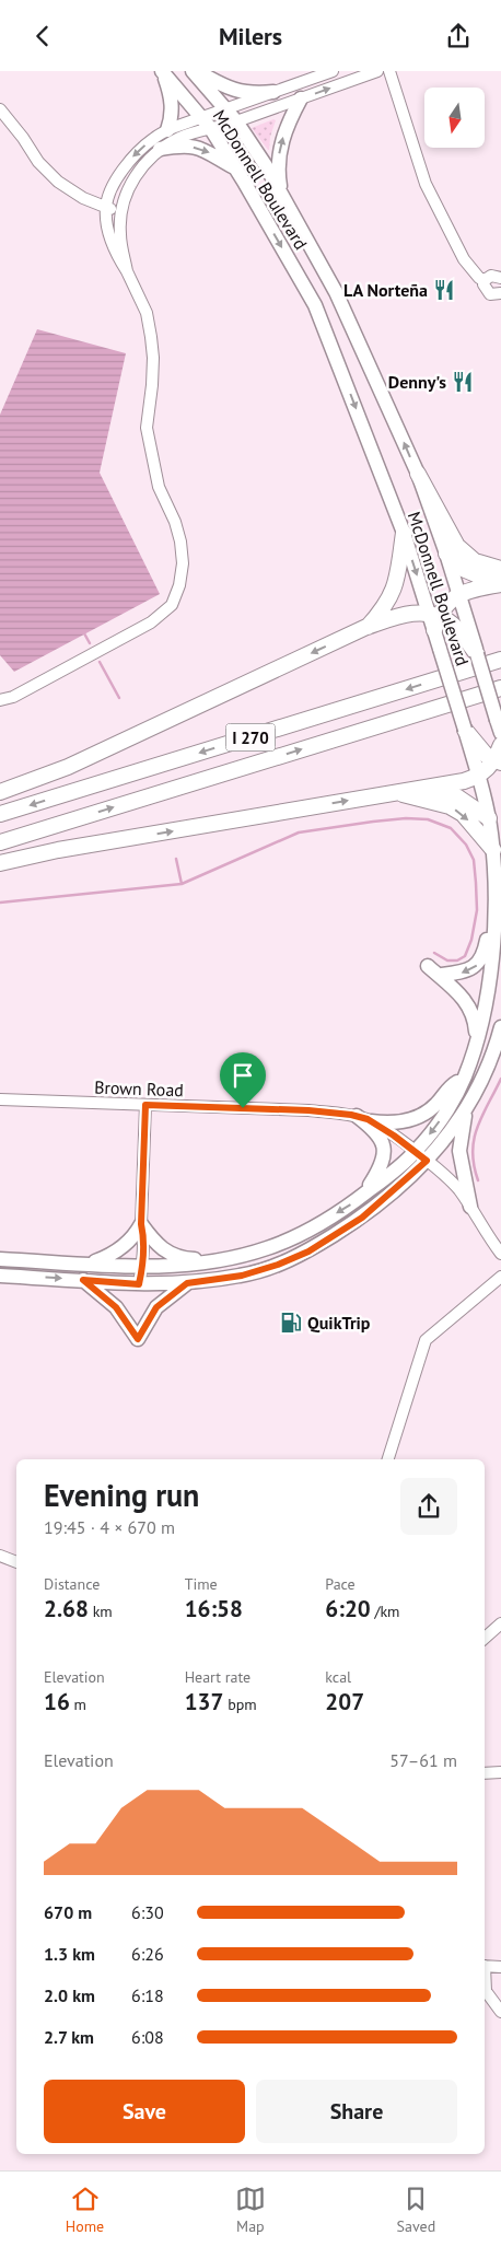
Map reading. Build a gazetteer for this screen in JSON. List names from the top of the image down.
{
  "streets": {
    "highway": ["I 270"],
    "main road": ["McDonnell Boulevard"],
    "street": ["Brown Road"]
  },
  "crossings": [
    ["McDonnell Boulevard", "Brown Road"]
  ],
  "places": {
    "restaurant": ["LA Norteña", "Denny's"],
    "fuel station": ["QuikTrip"]
  },
  "north": "bottom",
  "page": {
    "header": "Milers",
    "heading": ["Evening run", "19:45 · 4 × 670 m"],
    "stats": [
      ["Distance", "2.68 km"],
      ["Time", "16:58"],
      ["Pace", "6:20 /km"],
      ["Elevation", "16 m"],
      ["Heart rate", "137 bpm"],
      ["kcal", "207"]
    ],
    "chart": ["Elevation", "57–61 m"],
    "list": [
      {
        "name": "670 m",
        "note": "6:30"
      },
      {
        "name": "1.3 km",
        "note": "6:26"
      },
      {
        "name": "2.0 km",
        "note": "6:18"
      },
      {
        "name": "2.7 km",
        "note": "6:08"
      }
    ],
    "buttons": ["Save", "Share"],
    "tabs": ["Home", "Map", "Saved"]
  }
}
